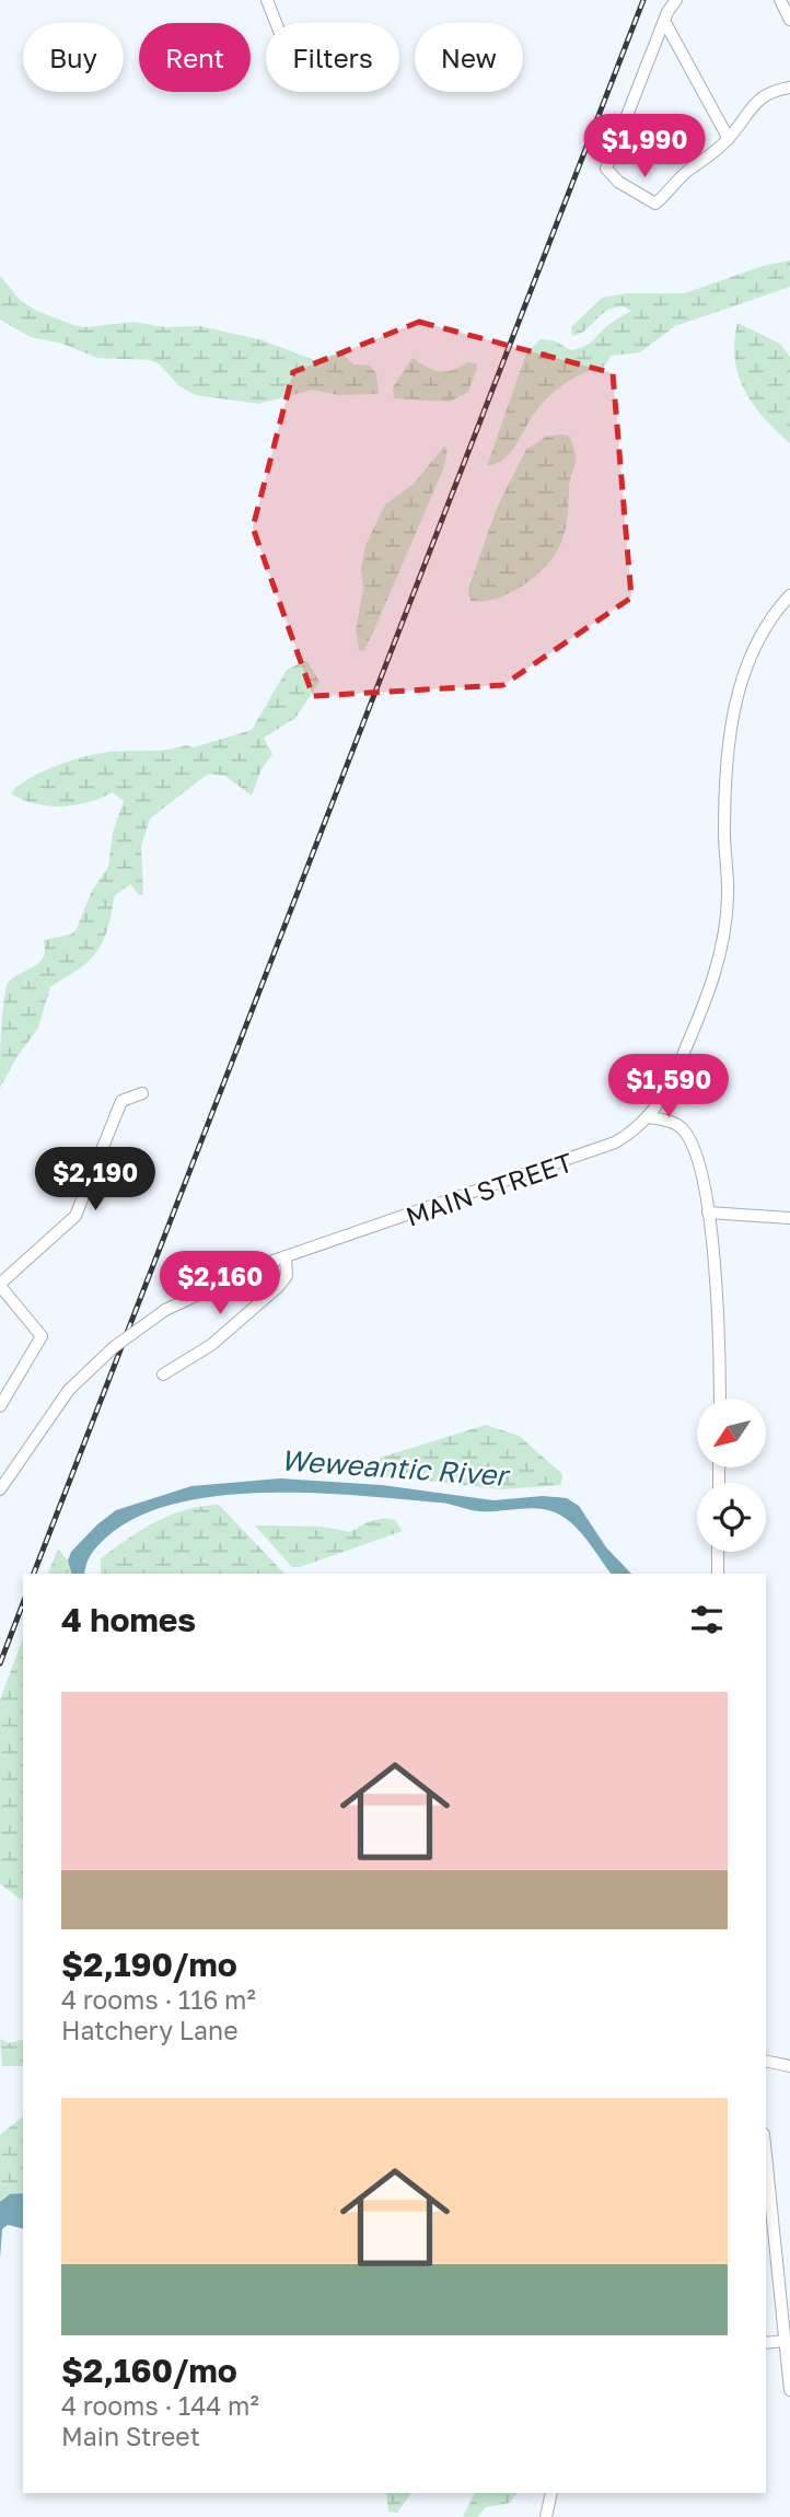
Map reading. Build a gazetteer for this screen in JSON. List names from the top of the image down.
{
  "streets": {
    "street": ["MAIN STREET"]
  },
  "water": ["Weweantic River"],
  "north": "bottom left",
  "page": {
    "chip": [
      "Buy",
      "Rent",
      "Filters",
      "New"
    ],
    "price": [
      "$1,990",
      "$1,590",
      "$2,190",
      "$2,160"
    ],
    "heading": "4 homes",
    "list": [
      {
        "name": "$2,190/mo",
        "note": "4 rooms · 116 m² · Hatchery Lane"
      },
      {
        "name": "$2,160/mo",
        "note": "4 rooms · 144 m² · Main Street"
      }
    ]
  }
}
